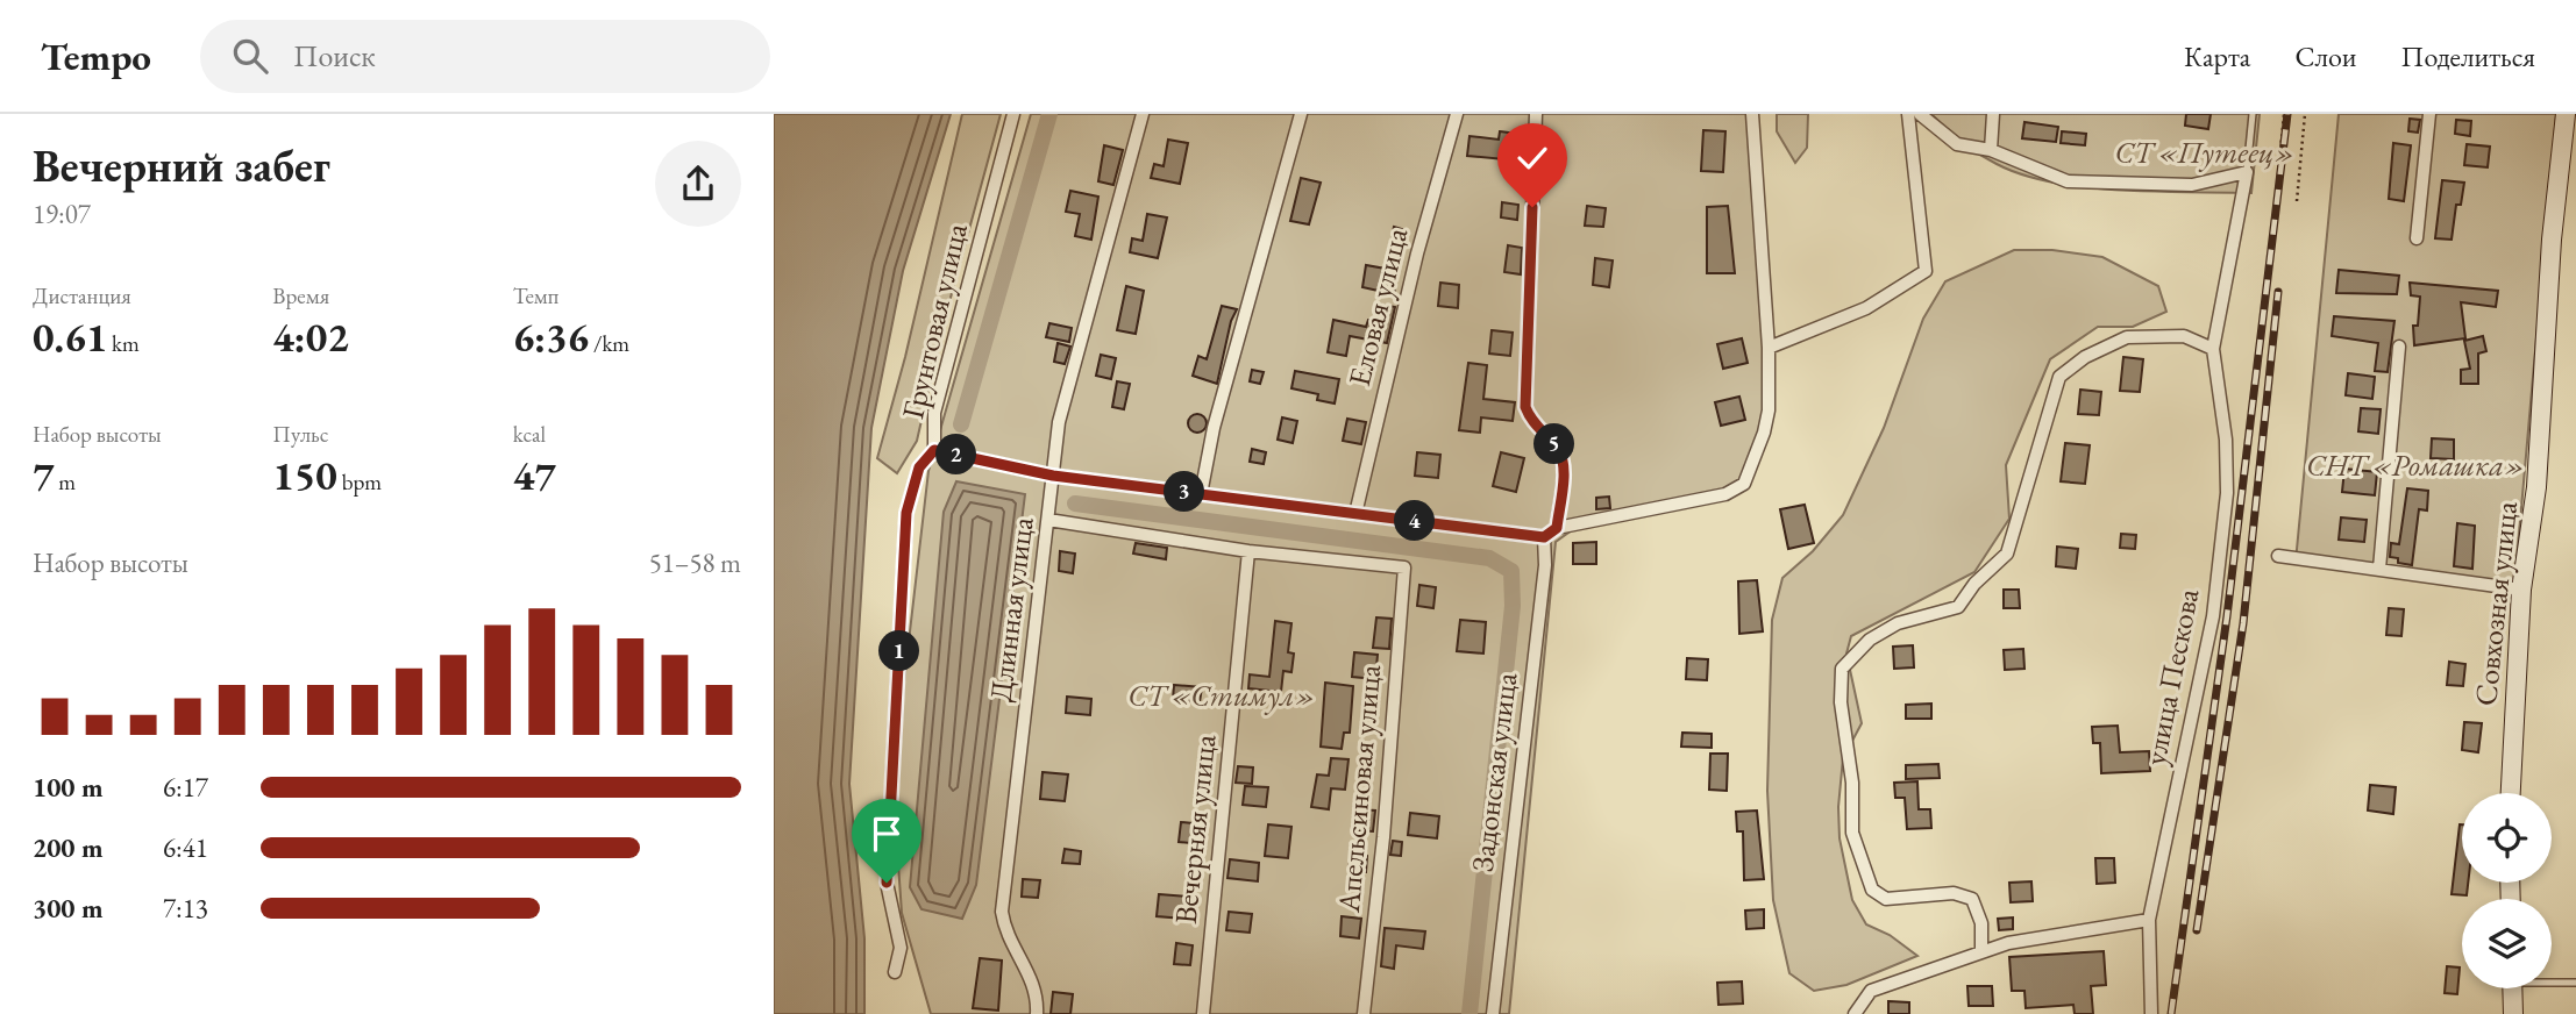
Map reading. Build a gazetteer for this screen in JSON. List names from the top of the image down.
{
  "streets": {
    "street": [
      "Еловая улица",
      "Грунтовая улица",
      "Совхозная улица",
      "Длинная улица",
      "улица Пескова",
      "Задонская улица",
      "Апельсиновая улица",
      "Вечерняя улица"
    ]
  },
  "crossings": [
    ["Апельсиновая улица", "Вечерняя улица"]
  ],
  "parks": ["СТ «Путеец»", "СНТ «Ромашка»", "СТ «Стимул»"],
  "page": {
    "header": "Tempo",
    "search": "Поиск",
    "nav": ["Карта", "Слои", "Поделиться"],
    "heading": ["Вечерний забег", "19:07"],
    "stats": [
      ["Дистанция", "0.61 km"],
      ["Время", "4:02"],
      ["Темп", "6:36 /km"],
      ["Набор высоты", "7 m"],
      ["Пульс", "150 bpm"],
      ["kcal", "47"]
    ],
    "pins": [
      "5",
      "2",
      "3",
      "4",
      "1"
    ],
    "chart": ["Набор высоты", "51–58 m"],
    "list": [
      {
        "name": "100 m",
        "note": "6:17"
      },
      {
        "name": "200 m",
        "note": "6:41"
      },
      {
        "name": "300 m",
        "note": "7:13"
      }
    ]
  }
}
